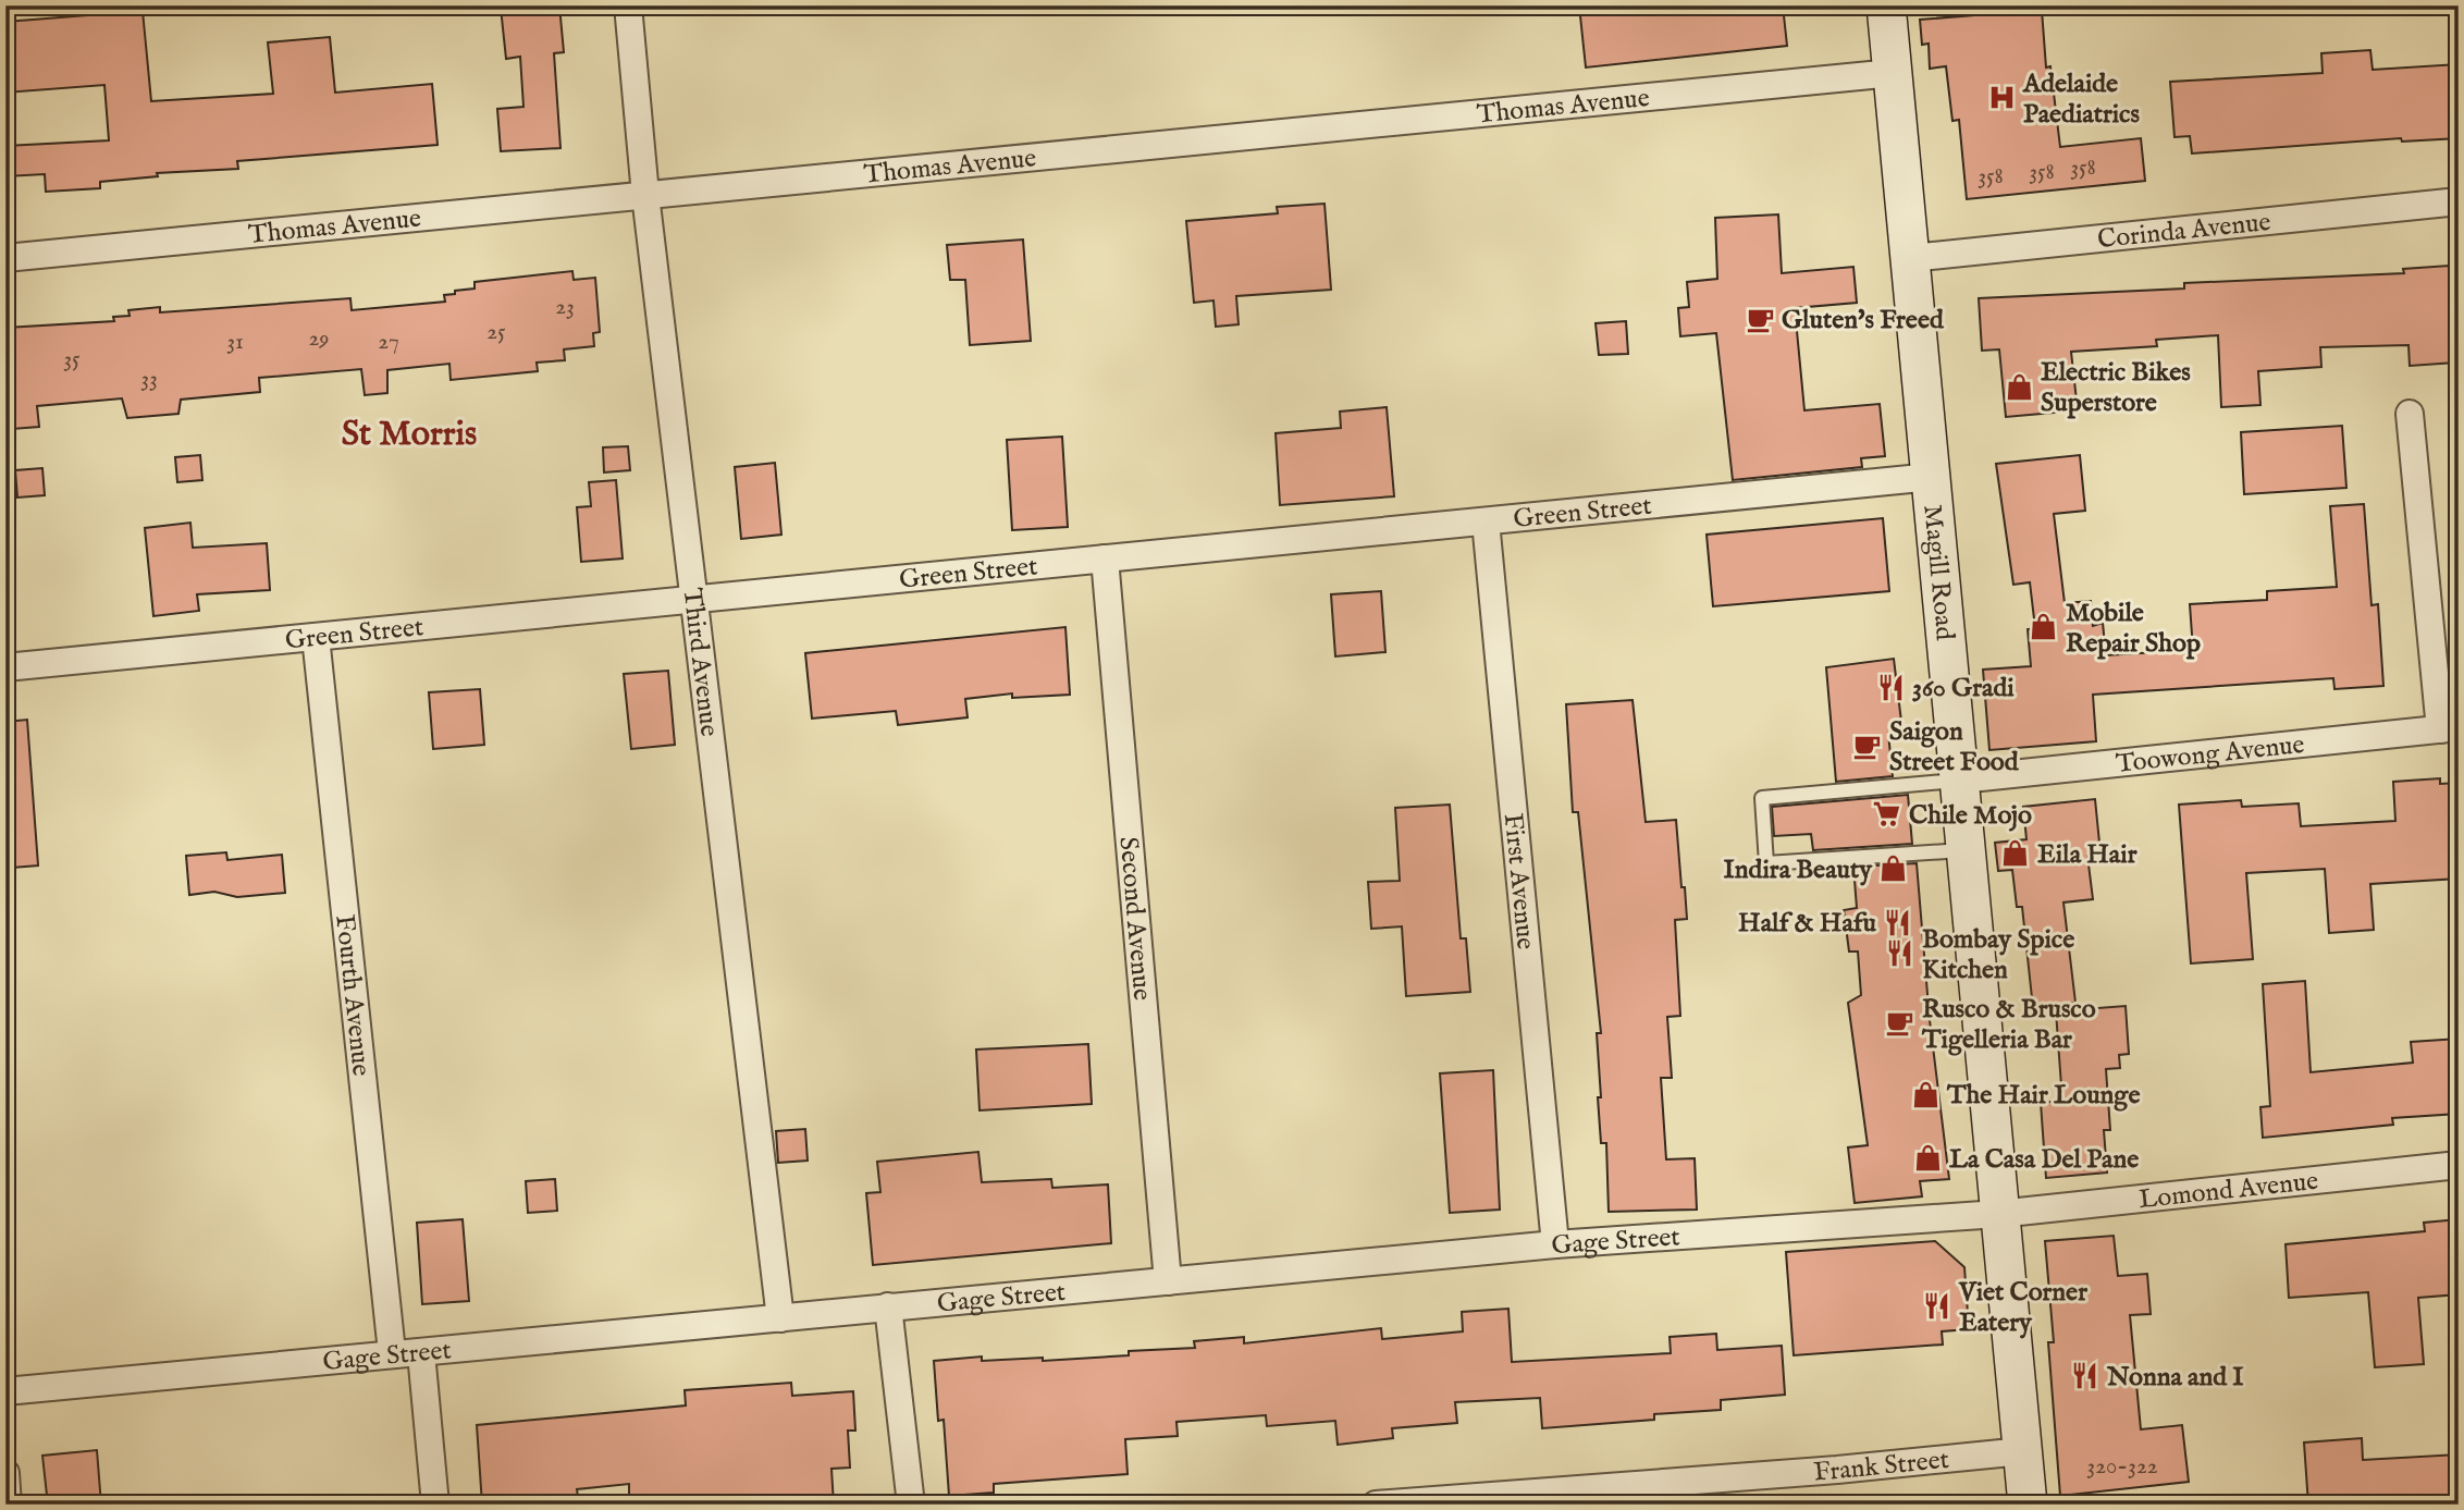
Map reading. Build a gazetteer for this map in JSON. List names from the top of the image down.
{
  "streets": {
    "main road": ["Magill Road"],
    "street": [
      "Thomas Avenue",
      "Corinda Avenue",
      "Green Street",
      "Third Avenue",
      "Toowong Avenue",
      "First Avenue",
      "Second Avenue",
      "Fourth Avenue",
      "Lomond Avenue",
      "Gage Street",
      "Frank Street"
    ]
  },
  "crossings": [
    ["Thomas Avenue", "Magill Road"],
    ["Thomas Avenue", "Third Avenue"],
    ["Corinda Avenue", "Magill Road"],
    ["Green Street", "Magill Road"],
    ["Green Street", "Third Avenue"],
    ["Green Street", "First Avenue"],
    ["Green Street", "Second Avenue"],
    ["Green Street", "Fourth Avenue"],
    ["Magill Road", "Toowong Avenue"],
    ["Magill Road", "Lomond Avenue"],
    ["Magill Road", "Gage Street"],
    ["Magill Road", "Frank Street"],
    ["Third Avenue", "Gage Street"],
    ["First Avenue", "Gage Street"],
    ["Second Avenue", "Gage Street"],
    ["Fourth Avenue", "Gage Street"],
    ["Lomond Avenue", "Gage Street"]
  ],
  "districts": ["St Morris"],
  "places": {
    "hospital": ["Adelaide Paediatrics"],
    "cafe": ["Gluten's Freed", "Saigon Street Food", "Rusco & Brusco Tigelleria Bar"],
    "shop": [
      "Electric Bikes Superstore",
      "Mobile Repair Shop",
      "Eila Hair",
      "Indira Beauty",
      "The Hair Lounge",
      "La Casa Del Pane"
    ],
    "restaurant": [
      "360 Gradi",
      "Half & Hafu",
      "Bombay Spice Kitchen",
      "Viet Corner Eatery",
      "Nonna and I"
    ],
    "supermarket": ["Chile Mojo"]
  },
  "house_numbers": [
    "358",
    "358",
    "358",
    "23",
    "25",
    "29",
    "31",
    "27",
    "35",
    "33",
    "320-322"
  ]
}
